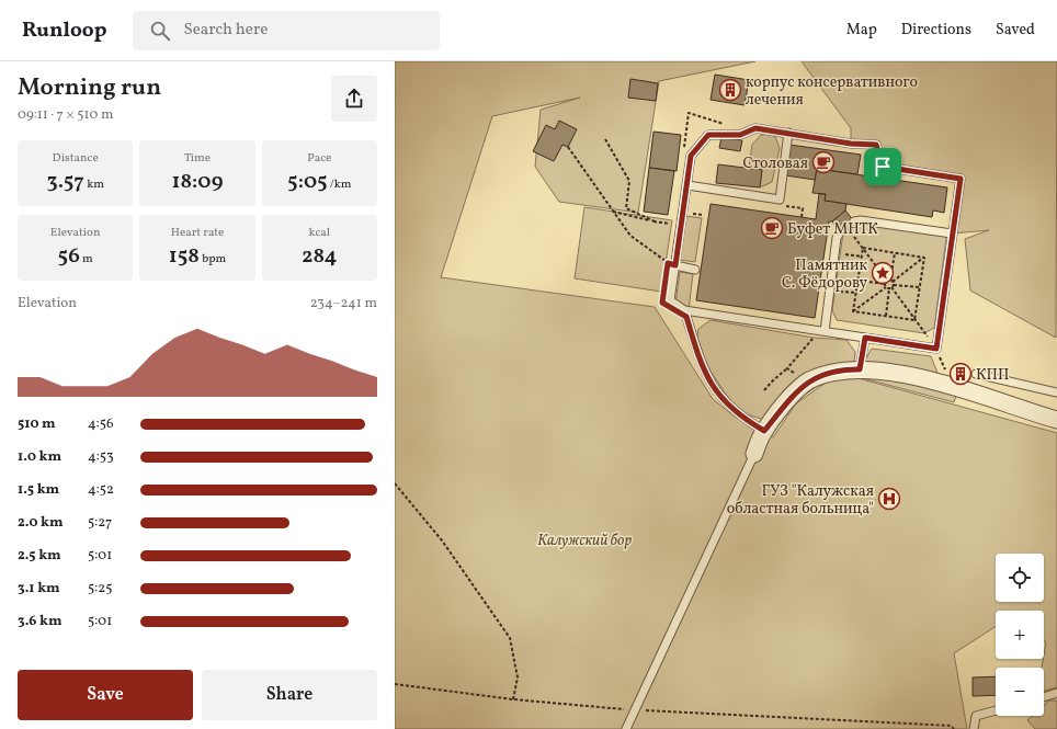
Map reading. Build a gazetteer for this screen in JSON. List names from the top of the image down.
{
  "parks": ["Калужский бор"],
  "places": {
    "building": ["корпус консервативного лечения", "КПП"],
    "cafe": ["Столовая", "Буфет МНТК"],
    "place": ["Памятник С. Фёдорову"],
    "hospital": ["ГУЗ \"Калужская областная больница\""]
  },
  "page": {
    "header": "Runloop",
    "search": "Search here",
    "nav": ["Map", "Directions", "Saved"],
    "heading": ["Morning run", "09:11 · 7 × 510 m"],
    "stats": [
      ["Distance", "3.57 km"],
      ["Time", "18:09"],
      ["Pace", "5:05 /km"],
      ["Elevation", "56 m"],
      ["Heart rate", "158 bpm"],
      ["kcal", "284"]
    ],
    "chart": ["Elevation", "234–241 m"],
    "list": [
      {
        "name": "510 m",
        "note": "4:56"
      },
      {
        "name": "1.0 km",
        "note": "4:53"
      },
      {
        "name": "1.5 km",
        "note": "4:52"
      },
      {
        "name": "2.0 km",
        "note": "5:27"
      },
      {
        "name": "2.5 km",
        "note": "5:01"
      },
      {
        "name": "3.1 km",
        "note": "5:25"
      },
      {
        "name": "3.6 km",
        "note": "5:01"
      }
    ],
    "map_buttons": ["+", "−"],
    "buttons": ["Save", "Share"]
  }
}
